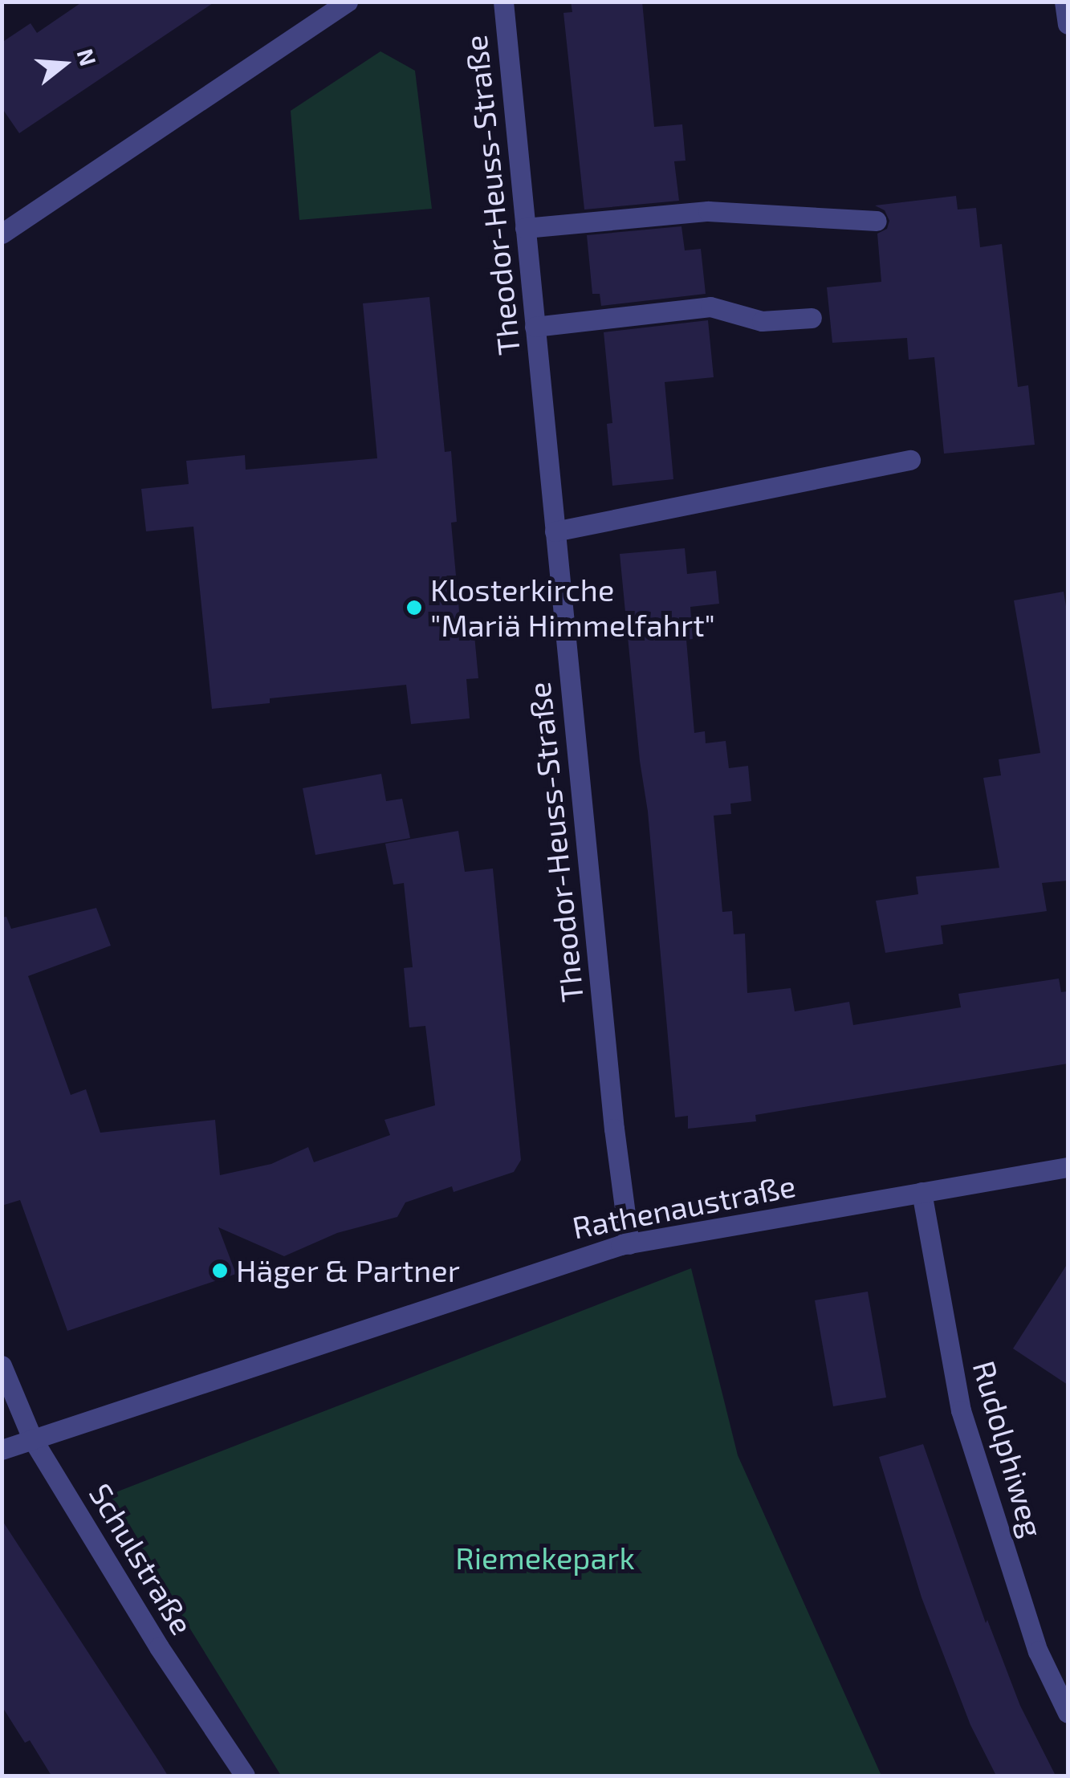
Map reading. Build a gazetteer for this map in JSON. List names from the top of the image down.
{
  "streets": {
    "street": [
      "Theodor-Heuss-Straße",
      "Rathenaustraße",
      "Rudolphiweg",
      "Schulstraße"
    ]
  },
  "crossings": [
    ["Theodor-Heuss-Straße", "Rathenaustraße"],
    ["Rathenaustraße", "Rudolphiweg"],
    ["Rathenaustraße", "Schulstraße"]
  ],
  "parks": ["Riemekepark"],
  "places": ["Klosterkirche \"Mariä Himmelfahrt\"", "Häger & Partner"],
  "north": "right"
}
